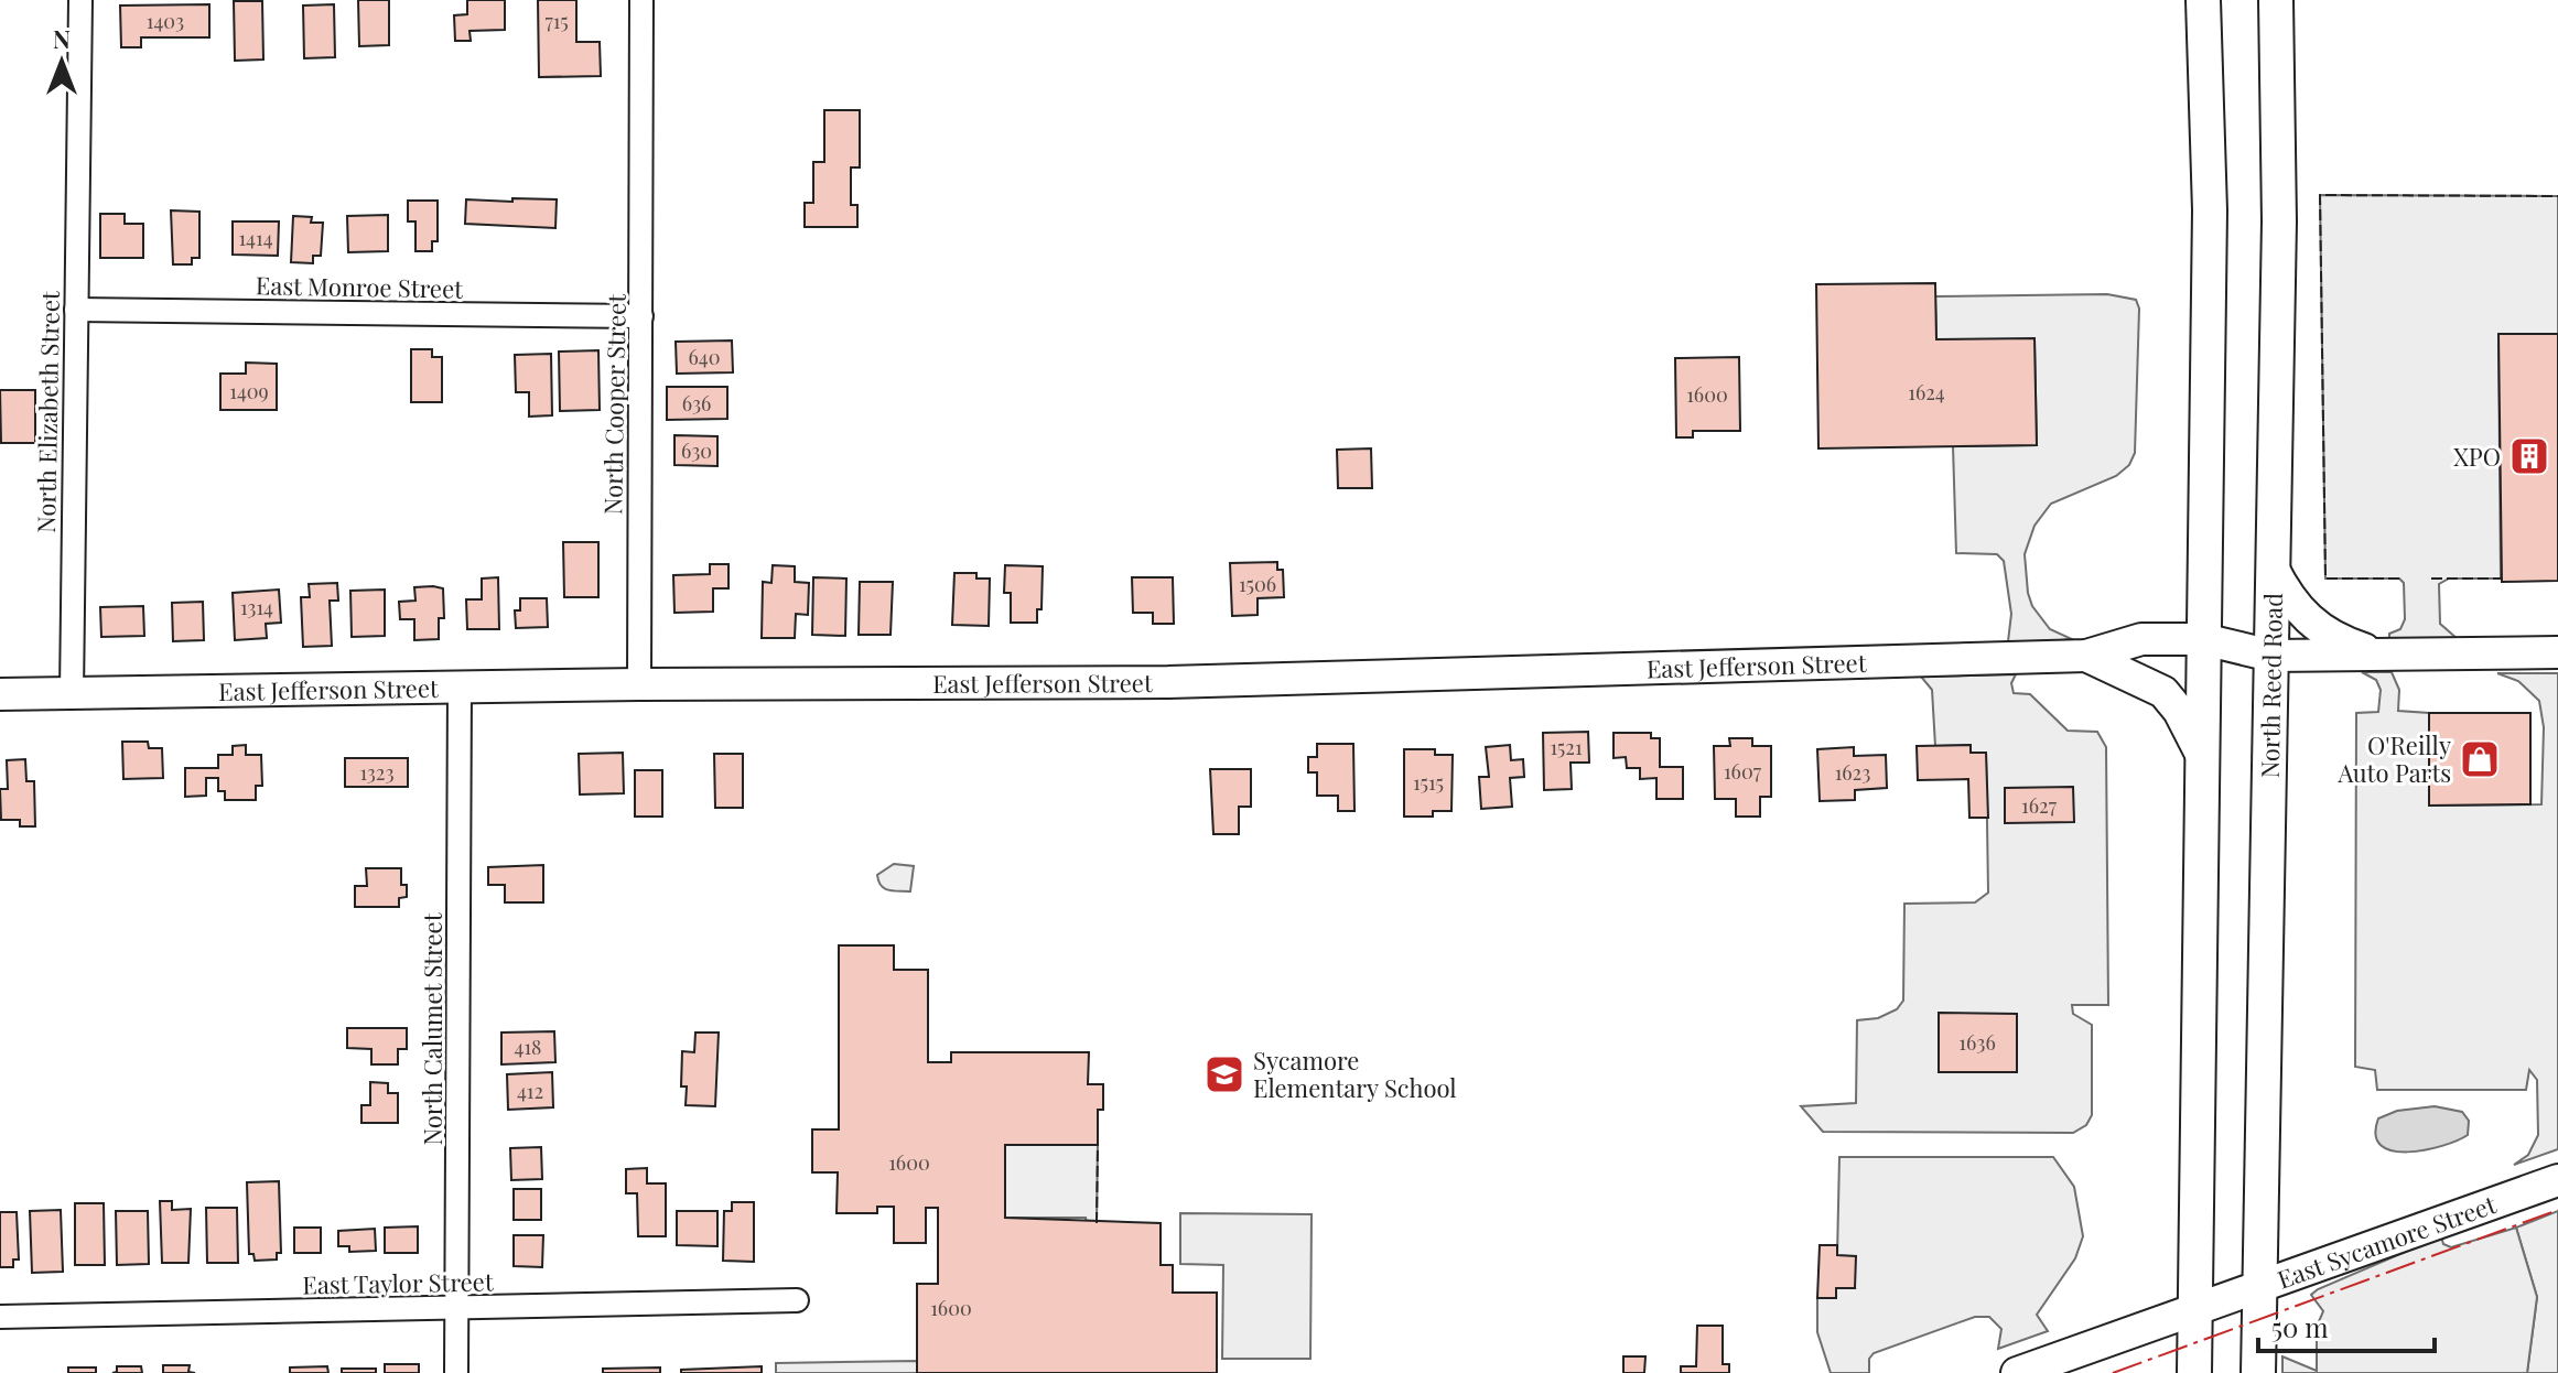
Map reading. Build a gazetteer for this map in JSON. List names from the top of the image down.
{
  "streets": {
    "main road": ["North Reed Road"],
    "street": [
      "East Monroe Street",
      "North Cooper Street",
      "North Elizabeth Street",
      "East Jefferson Street",
      "North Calumet Street",
      "East Sycamore Street",
      "East Taylor Street"
    ]
  },
  "crossings": [
    ["East Monroe Street", "North Cooper Street"],
    ["East Monroe Street", "North Elizabeth Street"],
    ["North Cooper Street", "East Jefferson Street"],
    ["North Elizabeth Street", "East Jefferson Street"],
    ["East Jefferson Street", "North Reed Road"],
    ["East Jefferson Street", "North Calumet Street"],
    ["North Reed Road", "East Sycamore Street"],
    ["North Calumet Street", "East Taylor Street"]
  ],
  "places": {
    "building": ["XPO"],
    "shop": ["O'Reilly Auto Parts"],
    "school or university": ["Sycamore Elementary School"]
  },
  "house_numbers": [
    "1403",
    "715",
    "1414",
    "640",
    "1409",
    "1624",
    "1600",
    "636",
    "630",
    "1506",
    "1314",
    "1521",
    "1607",
    "1323",
    "1623",
    "1515",
    "1627",
    "1636",
    "418",
    "412",
    "1600",
    "1600"
  ],
  "scale_bar": "50 m",
  "north": "top"
}
